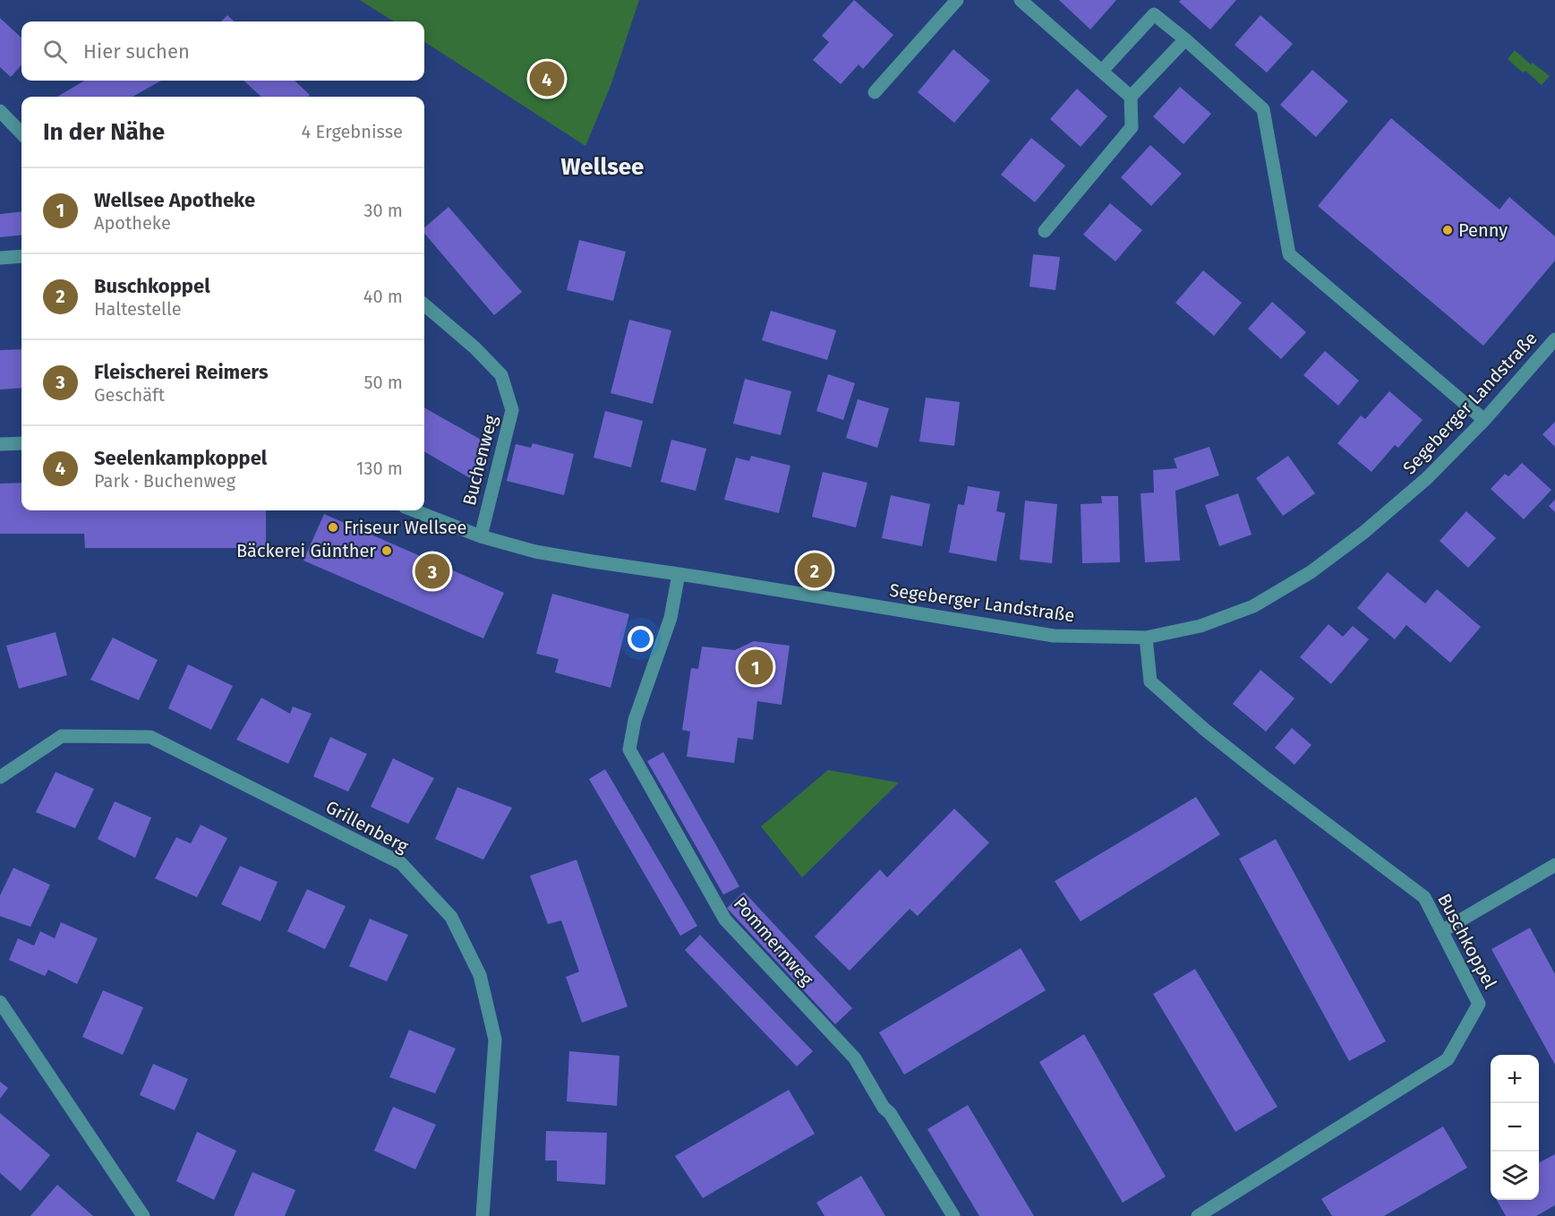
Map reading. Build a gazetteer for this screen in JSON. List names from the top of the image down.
{
  "streets": {
    "street": [
      "Segeberger Landstraße",
      "Buchenweg",
      "Grillenberg",
      "Pommernweg",
      "Buschkoppel"
    ]
  },
  "crossings": [
    ["Segeberger Landstraße", "Buchenweg"],
    ["Segeberger Landstraße", "Pommernweg"],
    ["Segeberger Landstraße", "Buschkoppel"]
  ],
  "districts": ["Wellsee"],
  "places": ["Penny", "Friseur Wellsee", "Bäckerei Günther"],
  "page": {
    "search": "Hier suchen",
    "pins": [
      "4",
      "2",
      "3",
      "1"
    ],
    "heading": ["In der Nähe", "4 Ergebnisse"],
    "list": [
      {
        "mark": "1",
        "name": "Wellsee Apotheke",
        "note": "Apotheke",
        "value": "30 m"
      },
      {
        "mark": "2",
        "name": "Buschkoppel",
        "note": "Haltestelle",
        "value": "40 m"
      },
      {
        "mark": "3",
        "name": "Fleischerei Reimers",
        "note": "Geschäft",
        "value": "50 m"
      },
      {
        "mark": "4",
        "name": "Seelenkampkoppel",
        "note": "Park · Buchenweg",
        "value": "130 m"
      }
    ],
    "map_buttons": ["+", "−"]
  }
}
